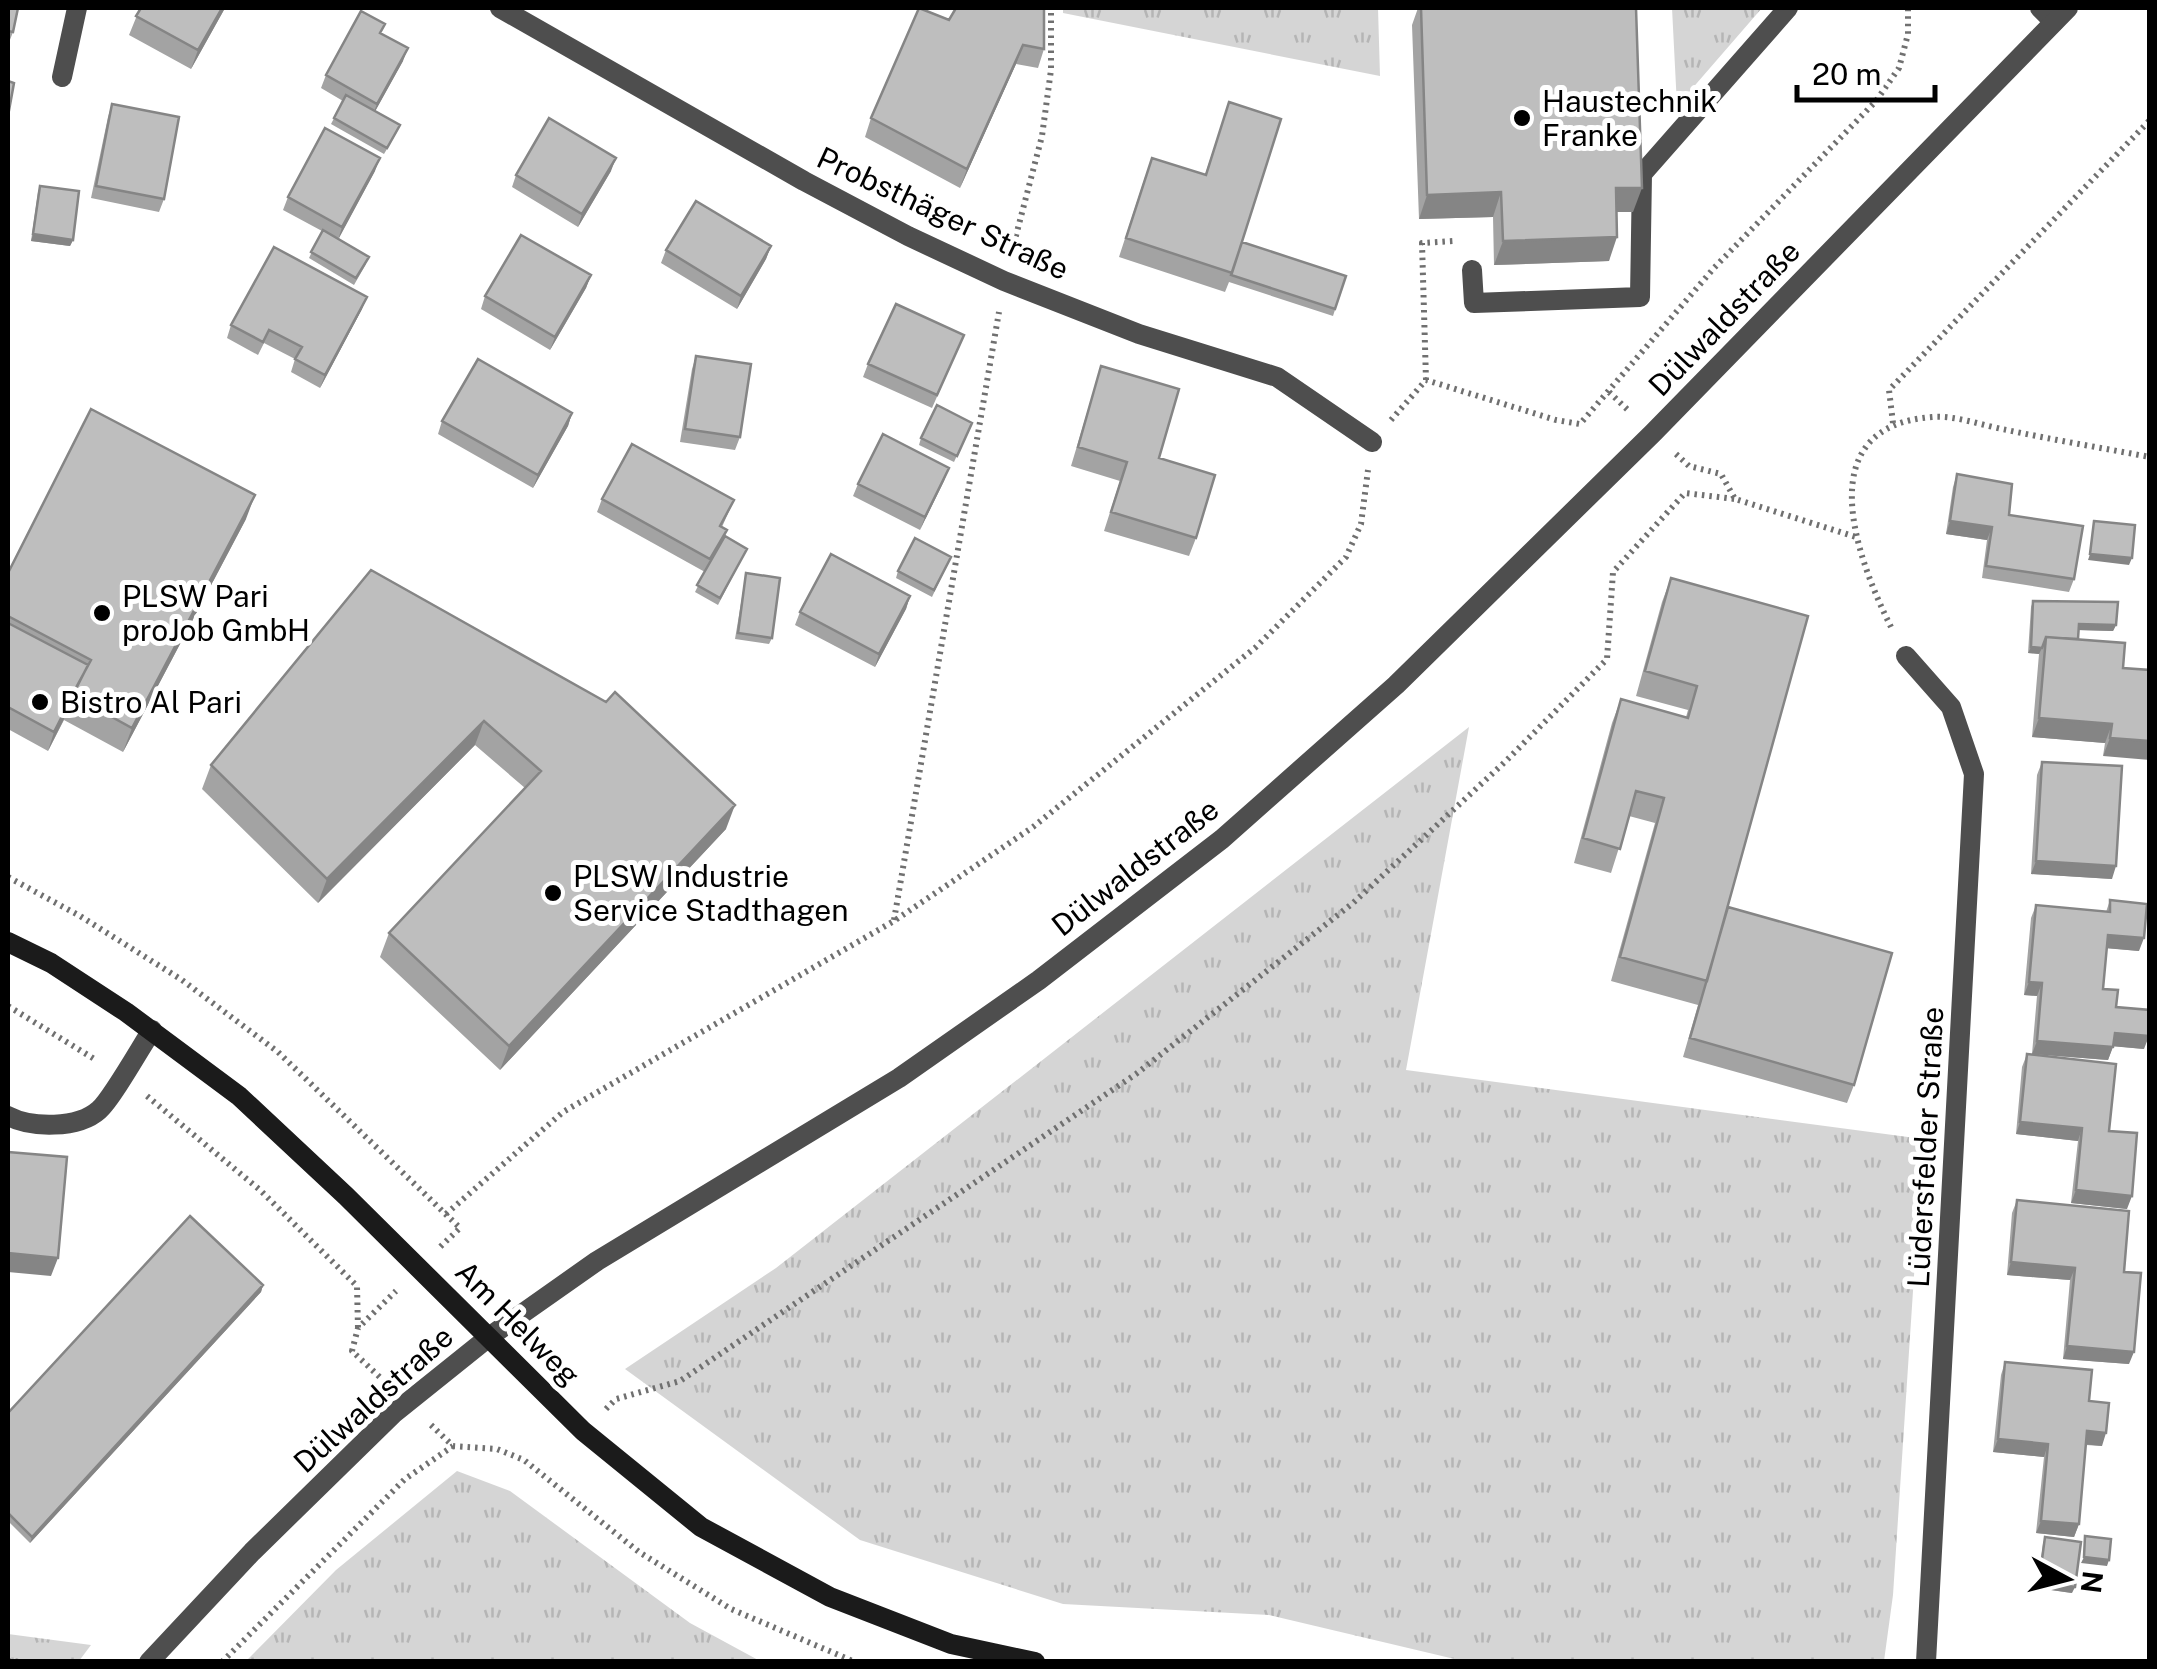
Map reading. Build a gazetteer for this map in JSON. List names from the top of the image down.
{
  "streets": {
    "main road": ["Am Helweg"],
    "street": ["Probsthäger Straße", "Dülwaldstraße", "Lüdersfelder Straße"]
  },
  "crossings": [
    ["Dülwaldstraße", "Am Helweg"]
  ],
  "places": [
    "Haustechnik Franke",
    "PLSW Pari proJob GmbH",
    "Bistro Al Pari",
    "PLSW Industrie Service Stadthagen"
  ],
  "scale_bar": "20 m",
  "north": "right"
}
